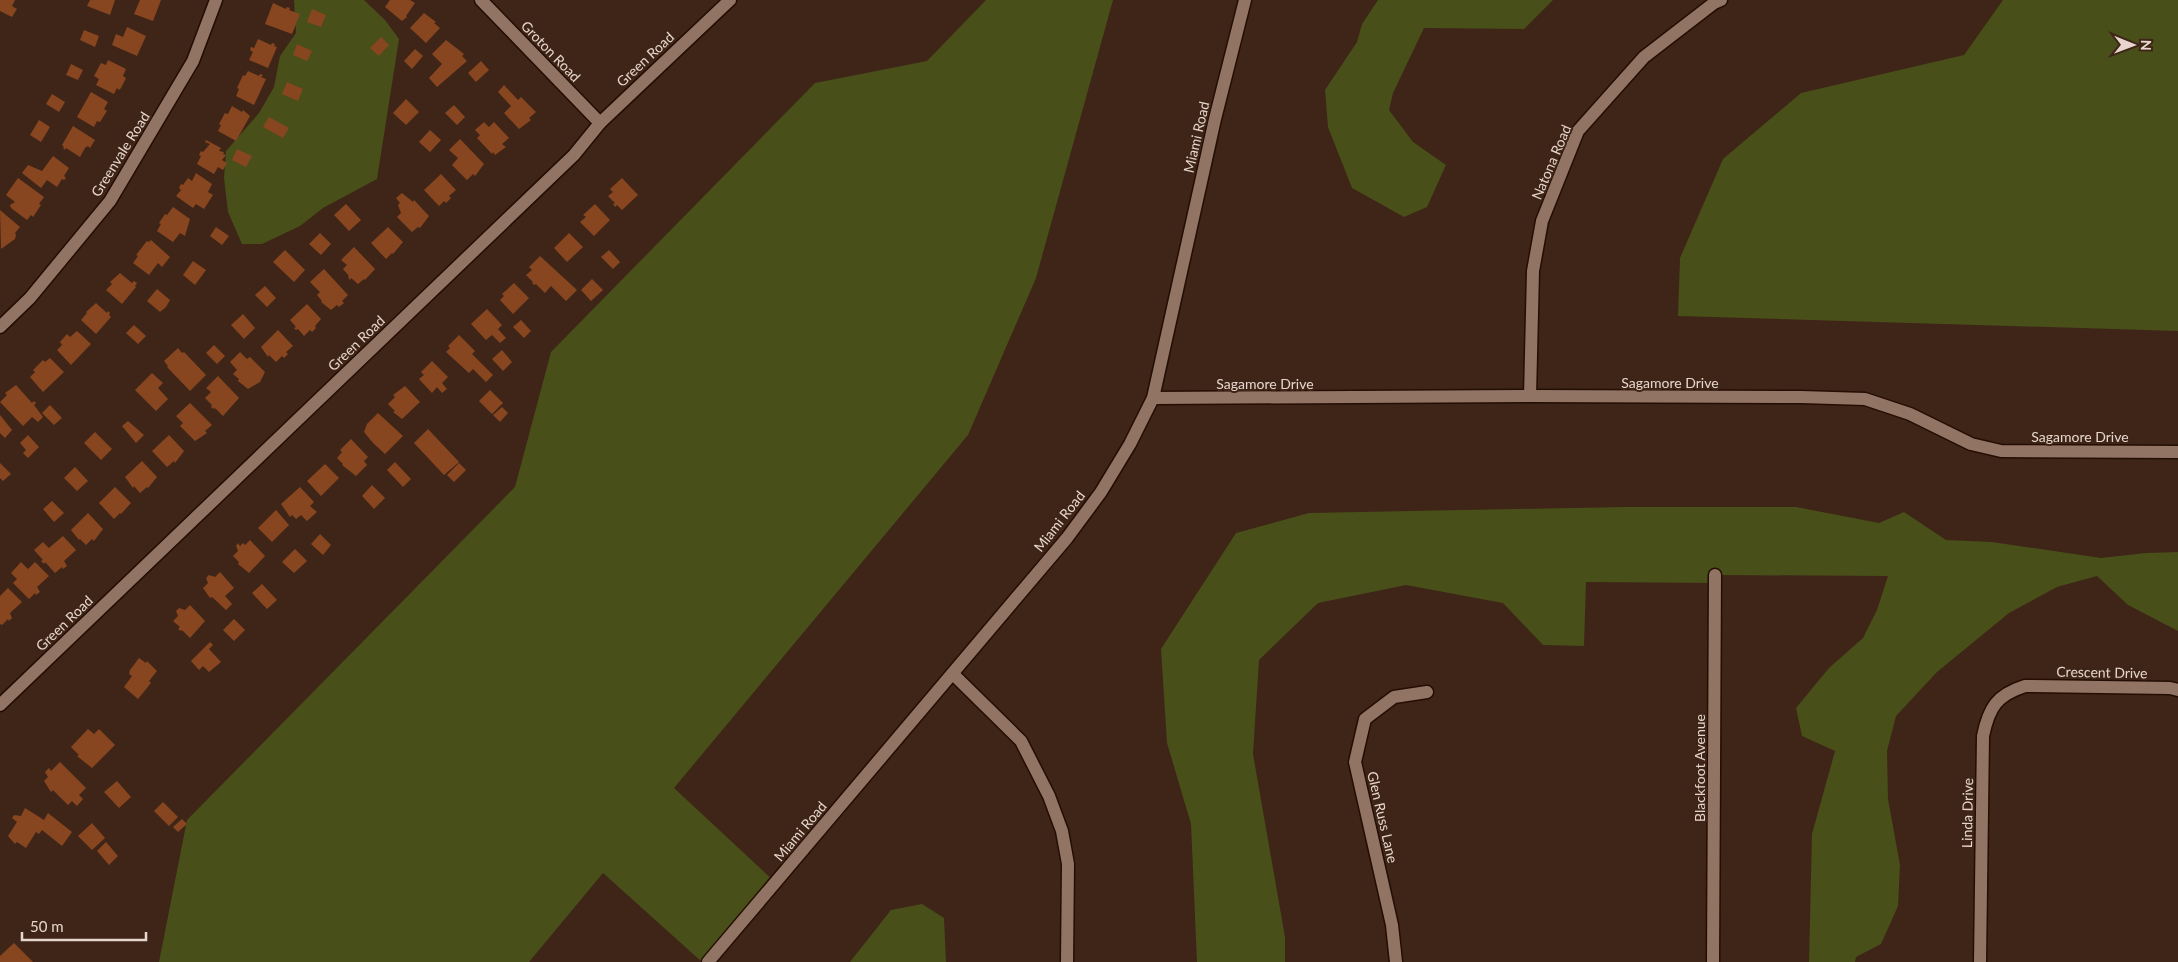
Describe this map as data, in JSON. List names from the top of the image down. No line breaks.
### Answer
{"streets":{"street":["Groton Road","Green Road","Miami Road","Greenvale Road","Natona Road","Sagamore Drive","Crescent Drive","Blackfoot Avenue","Linda Drive","Glen Russ Lane"]},"crossings":[["Groton Road","Green Road"],["Miami Road","Sagamore Drive"],["Natona Road","Sagamore Drive"],["Crescent Drive","Linda Drive"]],"scale_bar":"50 m","north":"right"}
